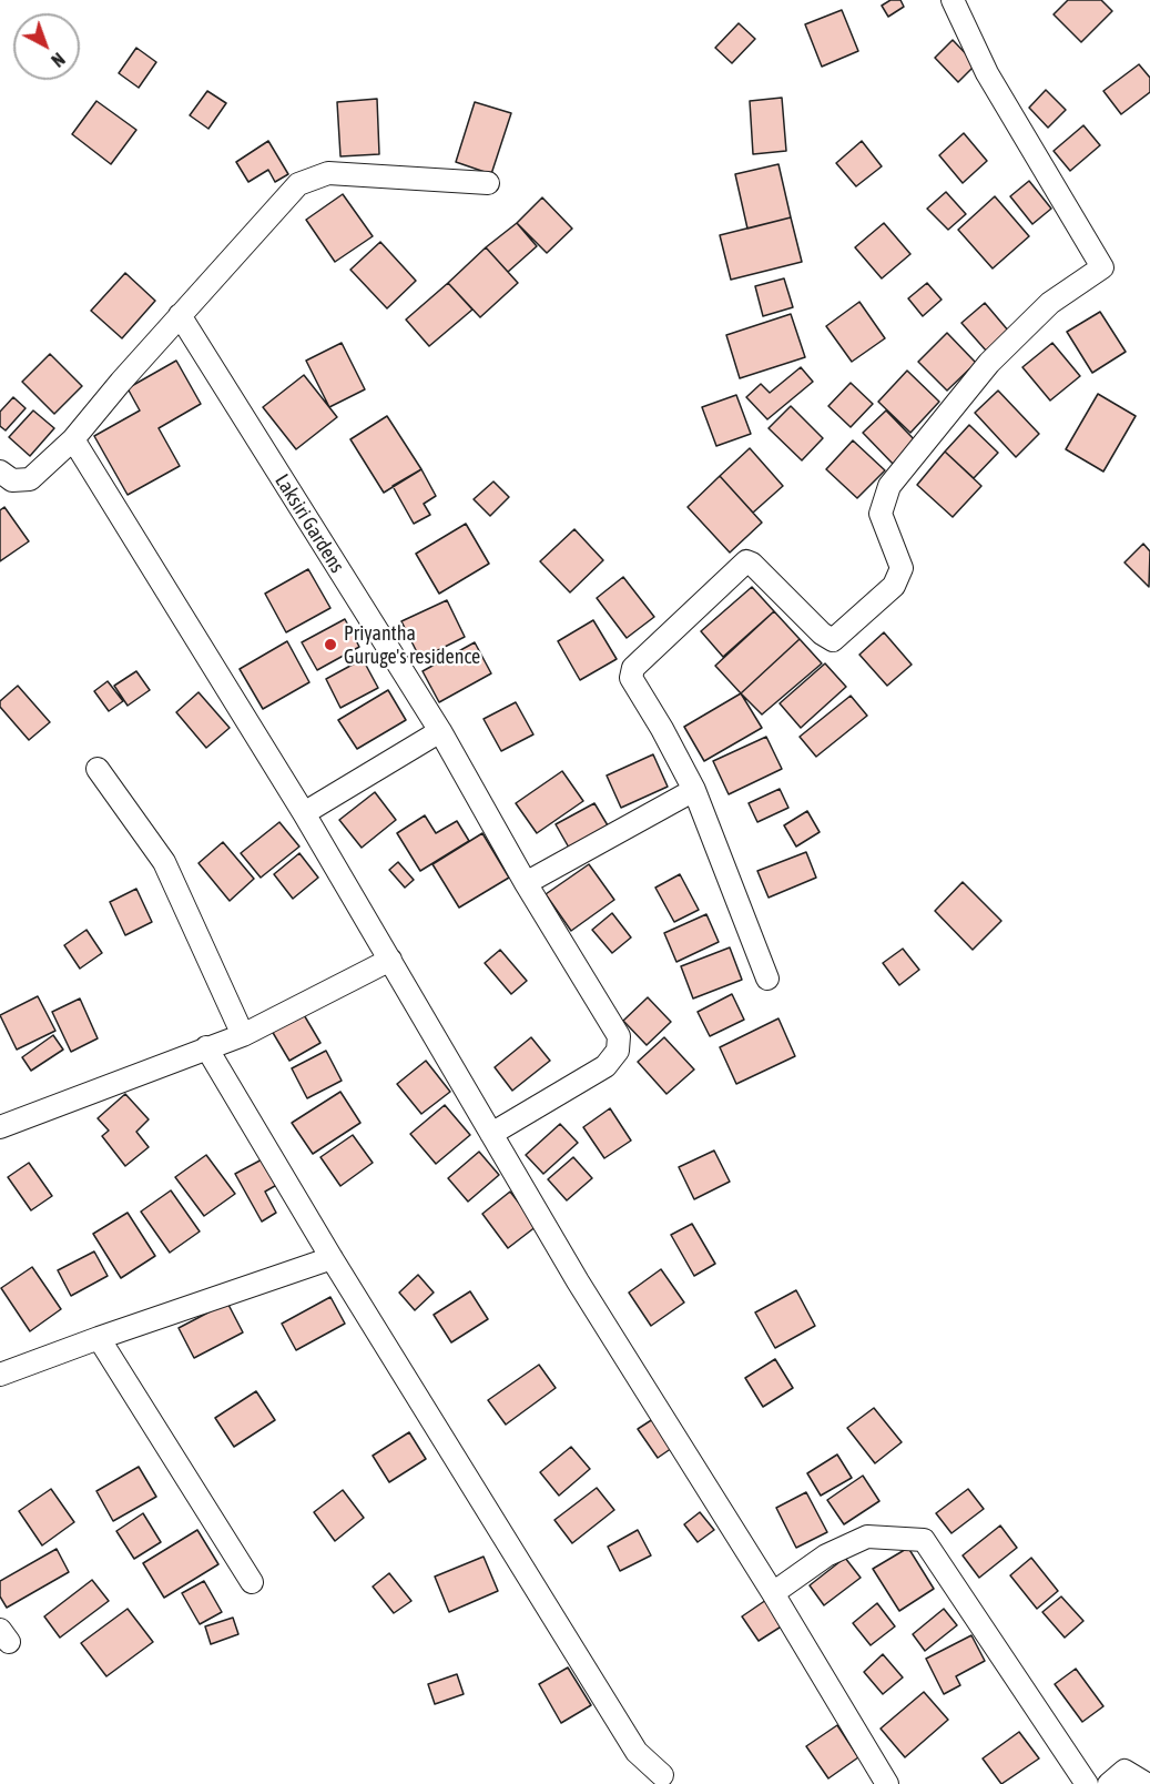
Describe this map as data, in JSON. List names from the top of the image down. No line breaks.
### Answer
{"streets":{"street":["Laksiri Gardens"]},"places":["Priyantha Guruge's residence"],"north":"bottom right"}
